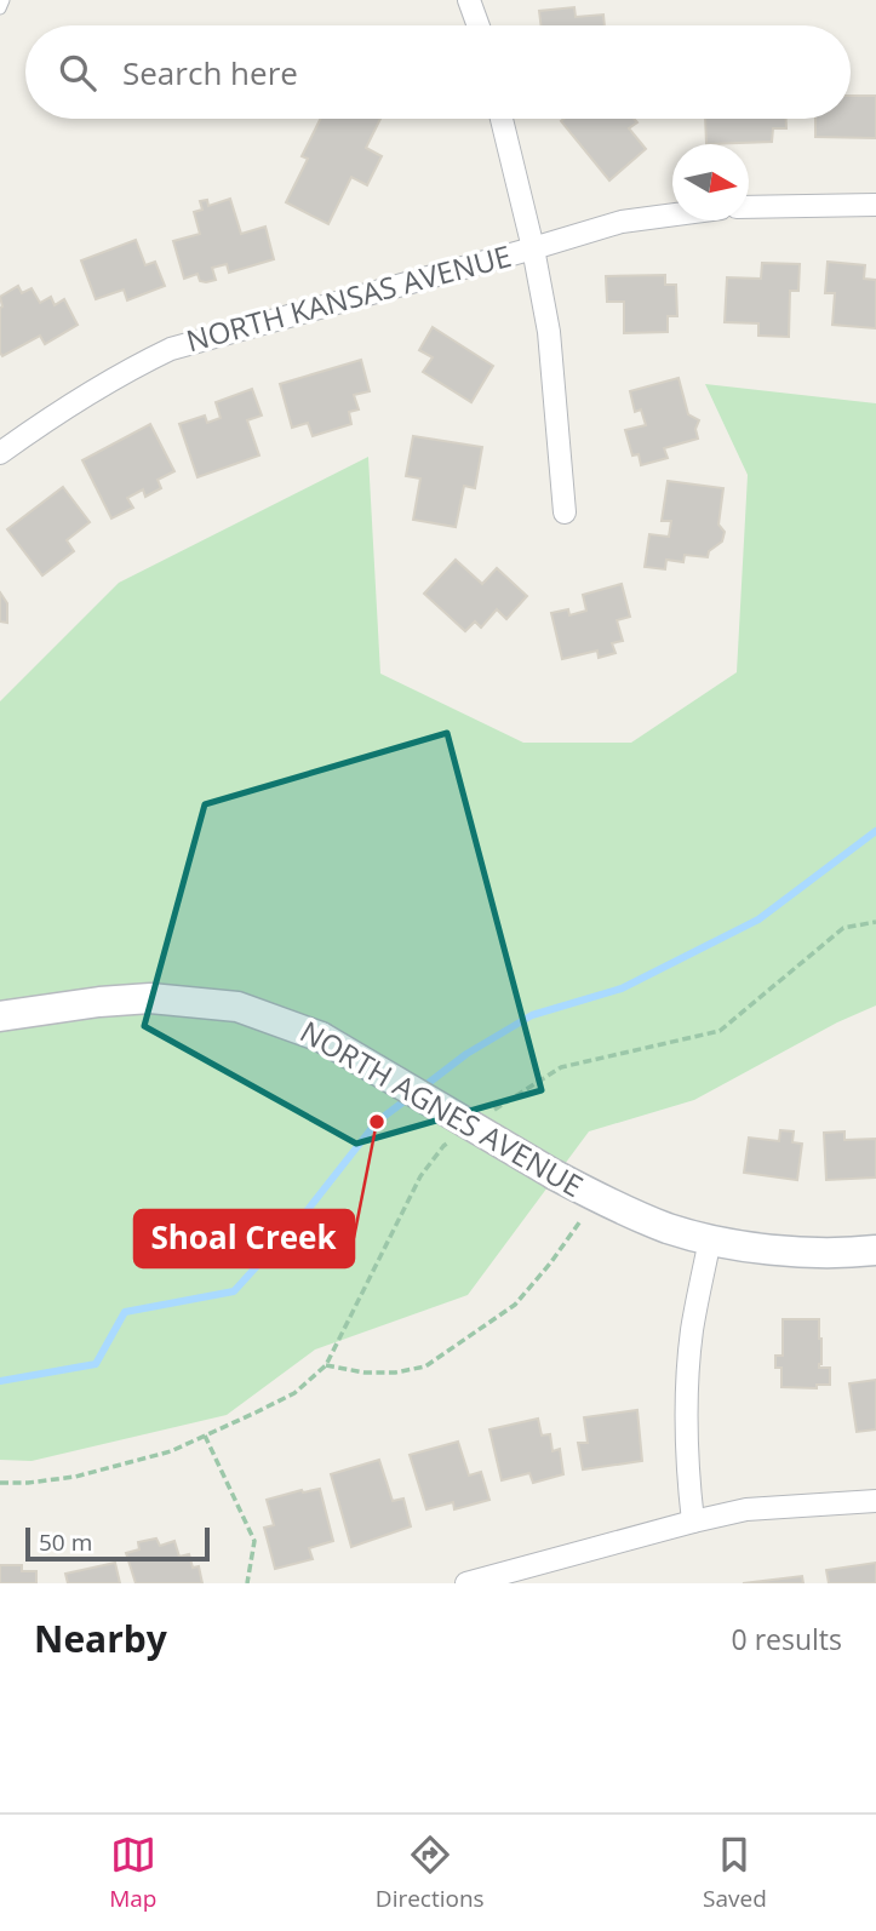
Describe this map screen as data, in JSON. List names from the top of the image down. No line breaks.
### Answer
{"streets":{"street":["NORTH KANSAS AVENUE","NORTH AGNES AVENUE"]},"places":["Shoal Creek"],"scale_bar":"50 m","north":"right","page":{"search":"Search here","scale":"50 m","heading":["Nearby","0 results"],"nav":["Map","Directions","Saved"]}}
